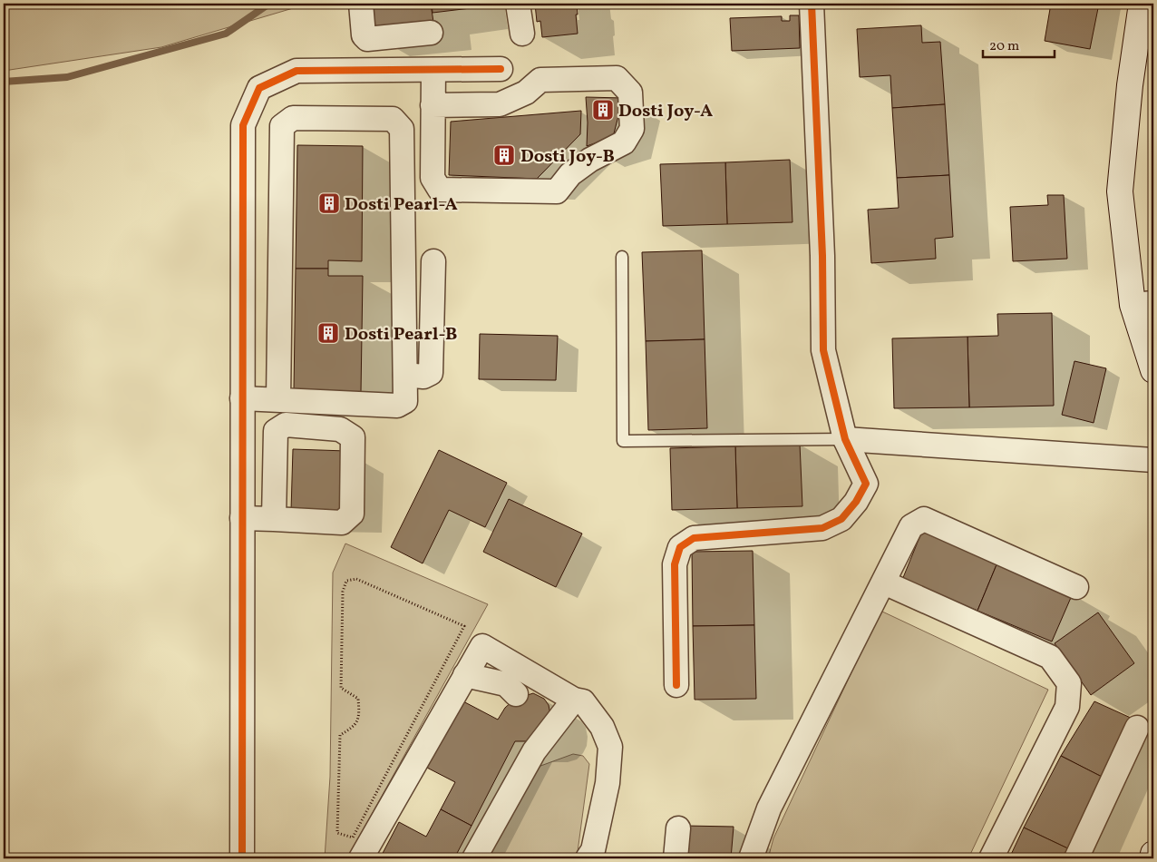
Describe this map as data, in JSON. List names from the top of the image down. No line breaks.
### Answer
{"places":{"building":["Dosti Joy-A","Dosti Joy-B","Dosti Pearl-A","Dosti Pearl-B"]},"scale_bar":"20 m"}
